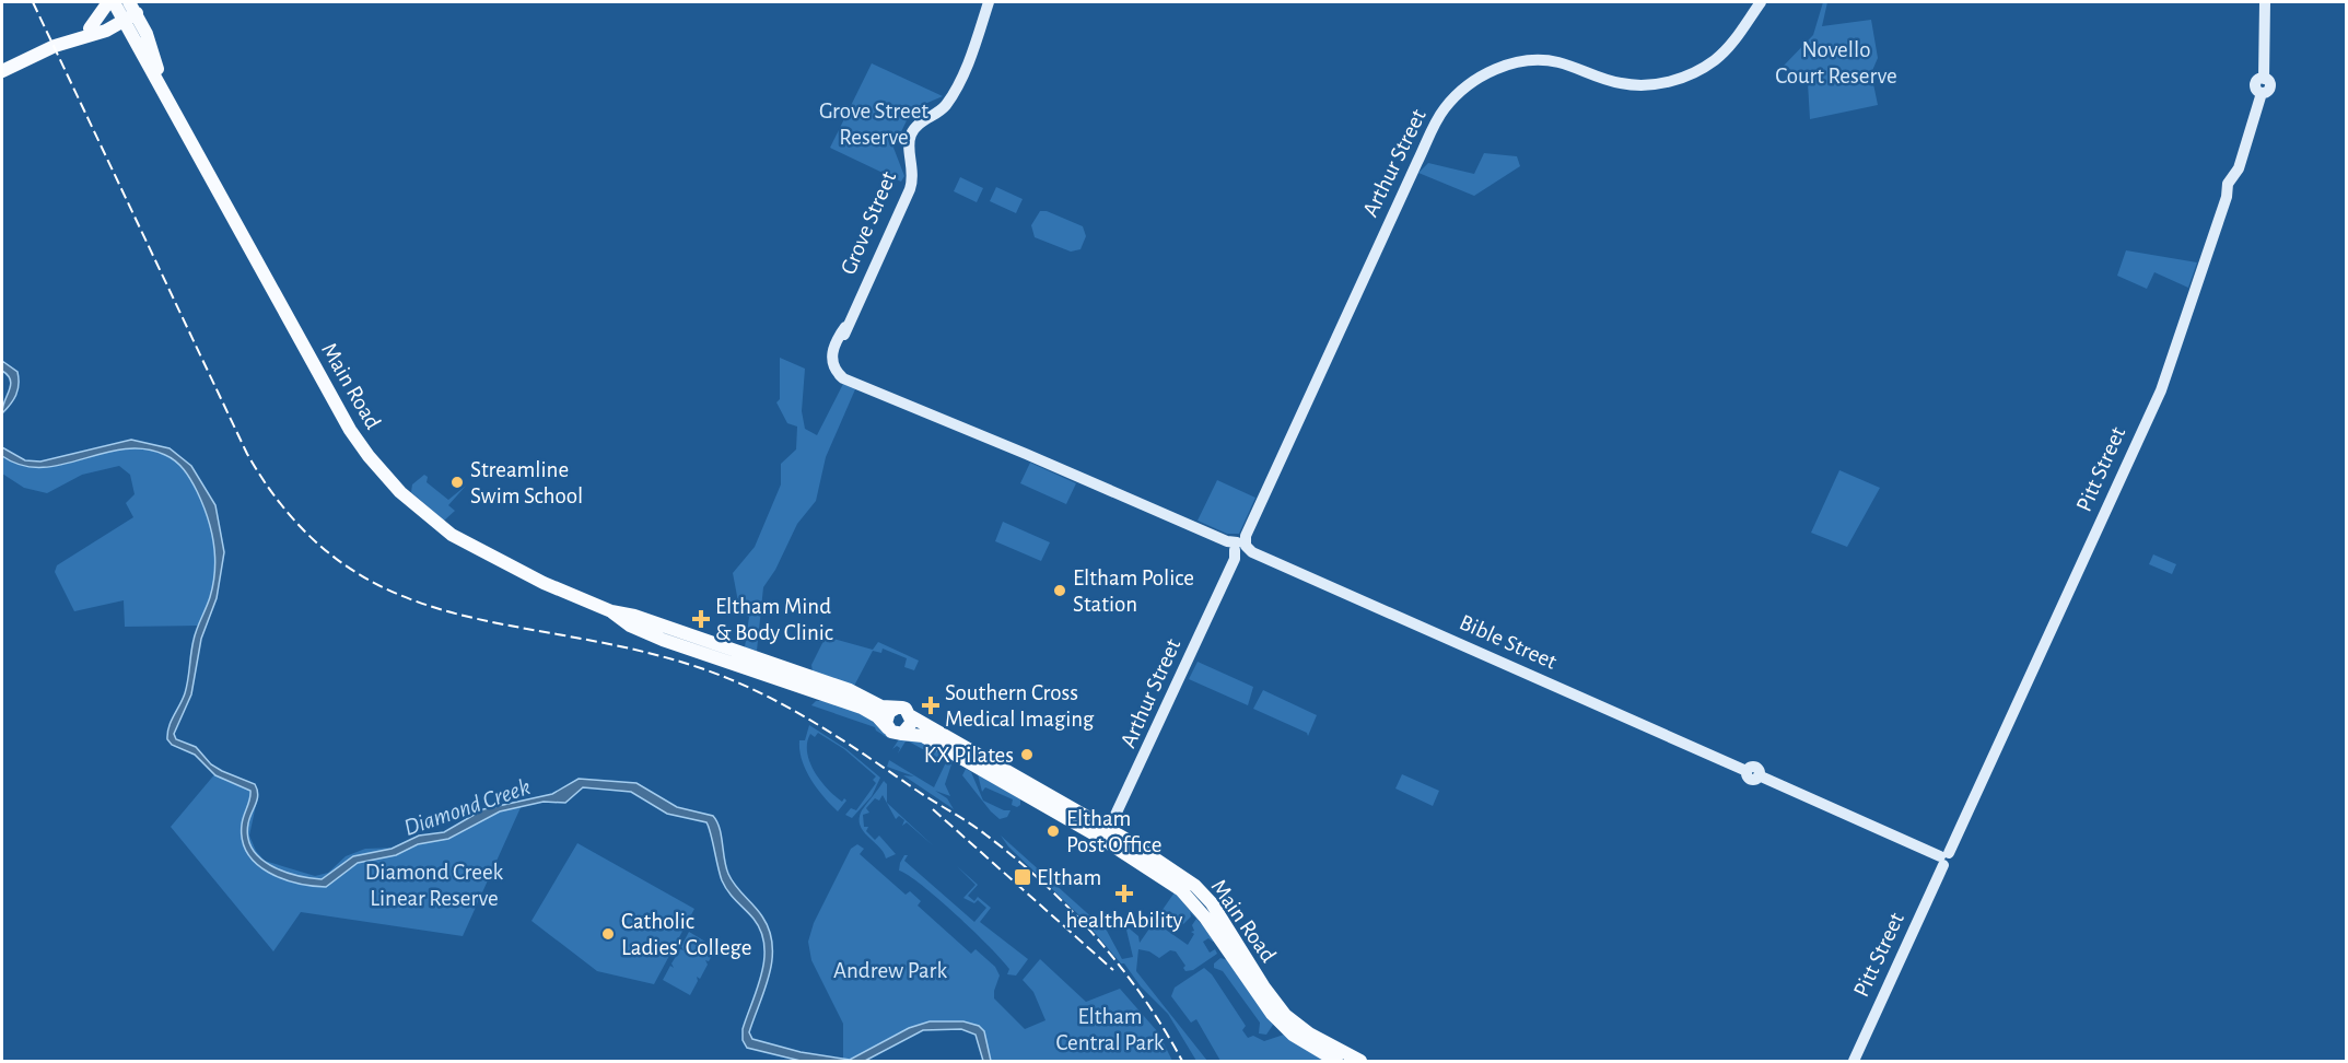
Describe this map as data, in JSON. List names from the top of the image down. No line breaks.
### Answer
{"streets":{"main road":["Main Road"],"street":["Arthur Street","Grove Street","Pitt Street","Bible Street"]},"crossings":[["Arthur Street","Main Road"],["Arthur Street","Bible Street"],["Grove Street","Bible Street"],["Pitt Street","Bible Street"]],"water":["Diamond Creek"],"parks":["Novello Court Reserve","Grove Street Reserve","Diamond Creek Linear Reserve","Andrew Park","Eltham Central Park"],"places":{"other":["Streamline Swim School","Eltham Police Station","KX Pilates","Eltham Post Office","Catholic Ladies' College"],"health":["Eltham Mind & Body Clinic","Southern Cross Medical Imaging","healthAbility"],"transit":["Eltham"]}}
